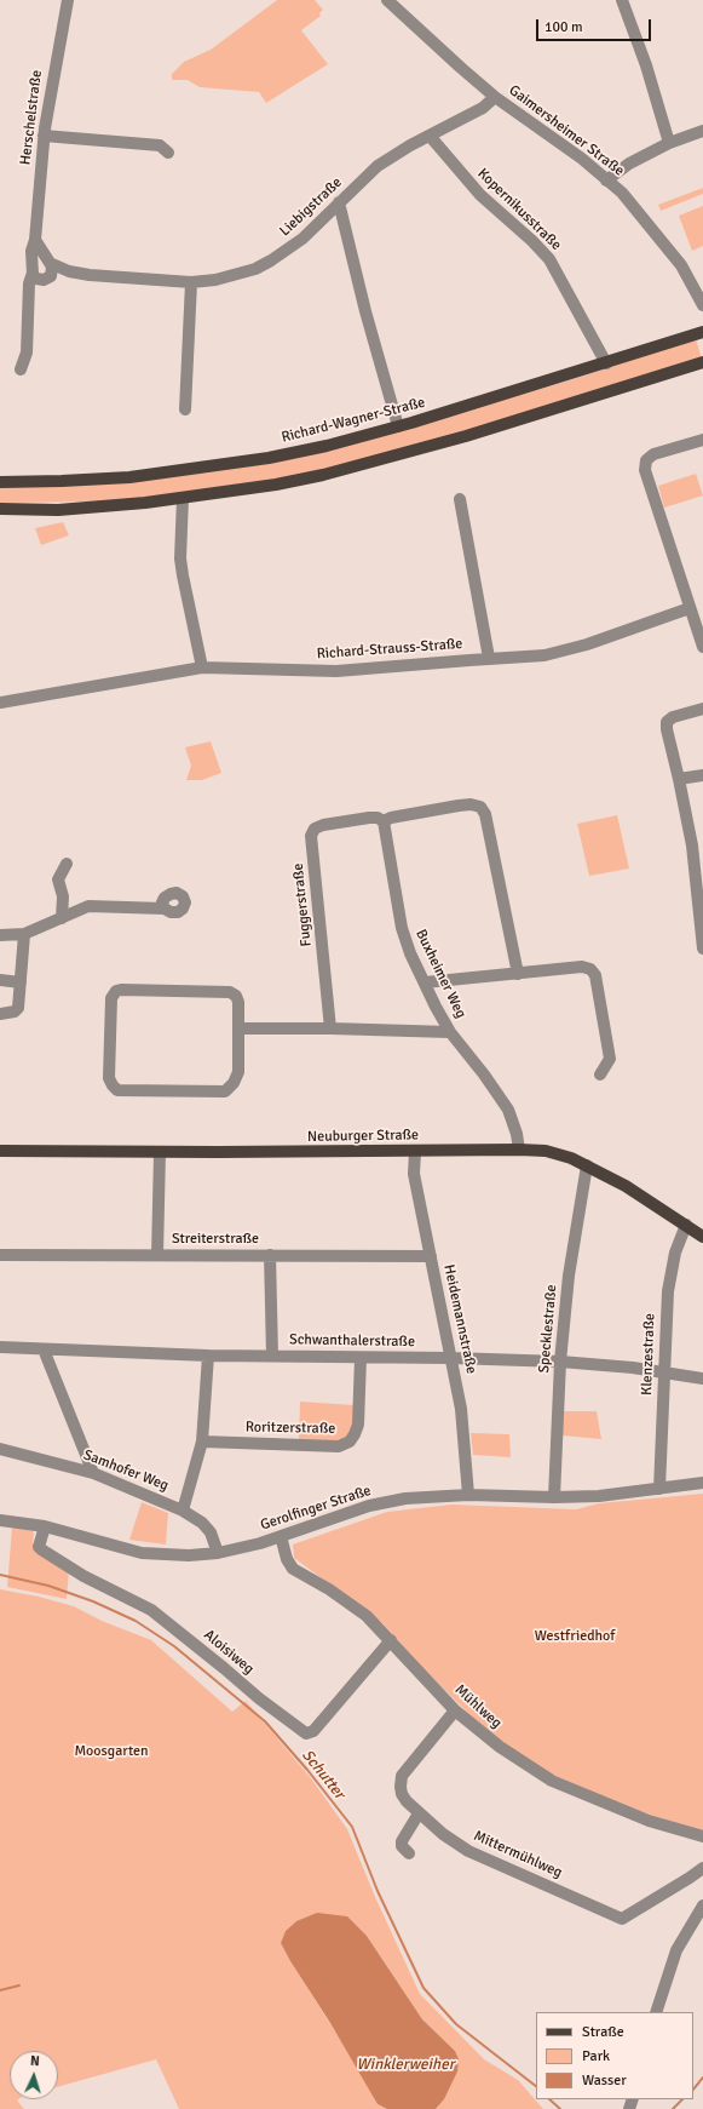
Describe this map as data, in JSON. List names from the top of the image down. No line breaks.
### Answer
{"streets":{"main road":["Richard-Wagner-Straße","Neuburger Straße"],"street":["Herschelstraße","Gaimersheimer Straße","Liebigstraße","Kopernikusstraße","Richard-Strauss-Straße","Fuggerstraße","Buxheimer Weg","Streiterstraße","Heidemannstraße","Specklestraße","Schwanthalerstraße","Klenzestraße","Roritzerstraße","Samhofer Weg","Gerolfinger Straße","Aloisiweg","Mühlweg","Mittermühlweg"]},"crossings":[["Herschelstraße","Liebigstraße"],["Gaimersheimer Straße","Liebigstraße"],["Liebigstraße","Kopernikusstraße"],["Kopernikusstraße","Richard-Wagner-Straße"],["Fuggerstraße","Buxheimer Weg"],["Buxheimer Weg","Neuburger Straße"],["Neuburger Straße","Heidemannstraße"],["Neuburger Straße","Specklestraße"],["Neuburger Straße","Klenzestraße"],["Streiterstraße","Heidemannstraße"],["Heidemannstraße","Schwanthalerstraße"],["Heidemannstraße","Gerolfinger Straße"],["Specklestraße","Schwanthalerstraße"],["Specklestraße","Gerolfinger Straße"],["Schwanthalerstraße","Klenzestraße"],["Schwanthalerstraße","Roritzerstraße"],["Klenzestraße","Gerolfinger Straße"],["Samhofer Weg","Gerolfinger Straße"],["Gerolfinger Straße","Aloisiweg"],["Gerolfinger Straße","Mühlweg"],["Aloisiweg","Mühlweg"],["Mühlweg","Mittermühlweg"]],"water":["Schutter","Winklerweiher"],"parks":["Westfriedhof","Moosgarten"],"legend":["Straße","Park","Wasser"],"scale_bar":"100 m","north":"top"}
